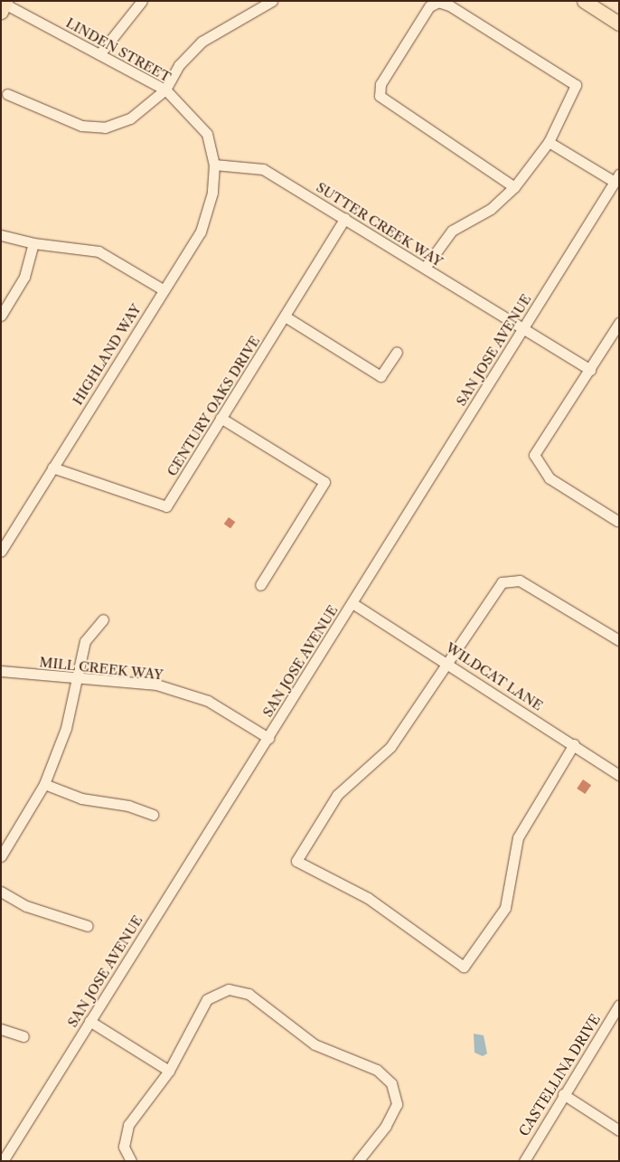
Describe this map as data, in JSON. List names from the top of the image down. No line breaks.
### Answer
{"streets":{"street":["LINDEN STREET","SUTTER CREEK WAY","SAN JOSE AVENUE","HIGHLAND WAY","CENTURY OAKS DRIVE","MILL CREEK WAY","WILDCAT LANE","CASTELLINA DRIVE"]},"crossings":[["LINDEN STREET","SUTTER CREEK WAY"],["LINDEN STREET","HIGHLAND WAY"],["SUTTER CREEK WAY","SAN JOSE AVENUE"],["SUTTER CREEK WAY","HIGHLAND WAY"],["SUTTER CREEK WAY","CENTURY OAKS DRIVE"],["SAN JOSE AVENUE","MILL CREEK WAY"],["SAN JOSE AVENUE","WILDCAT LANE"],["HIGHLAND WAY","CENTURY OAKS DRIVE"]]}
